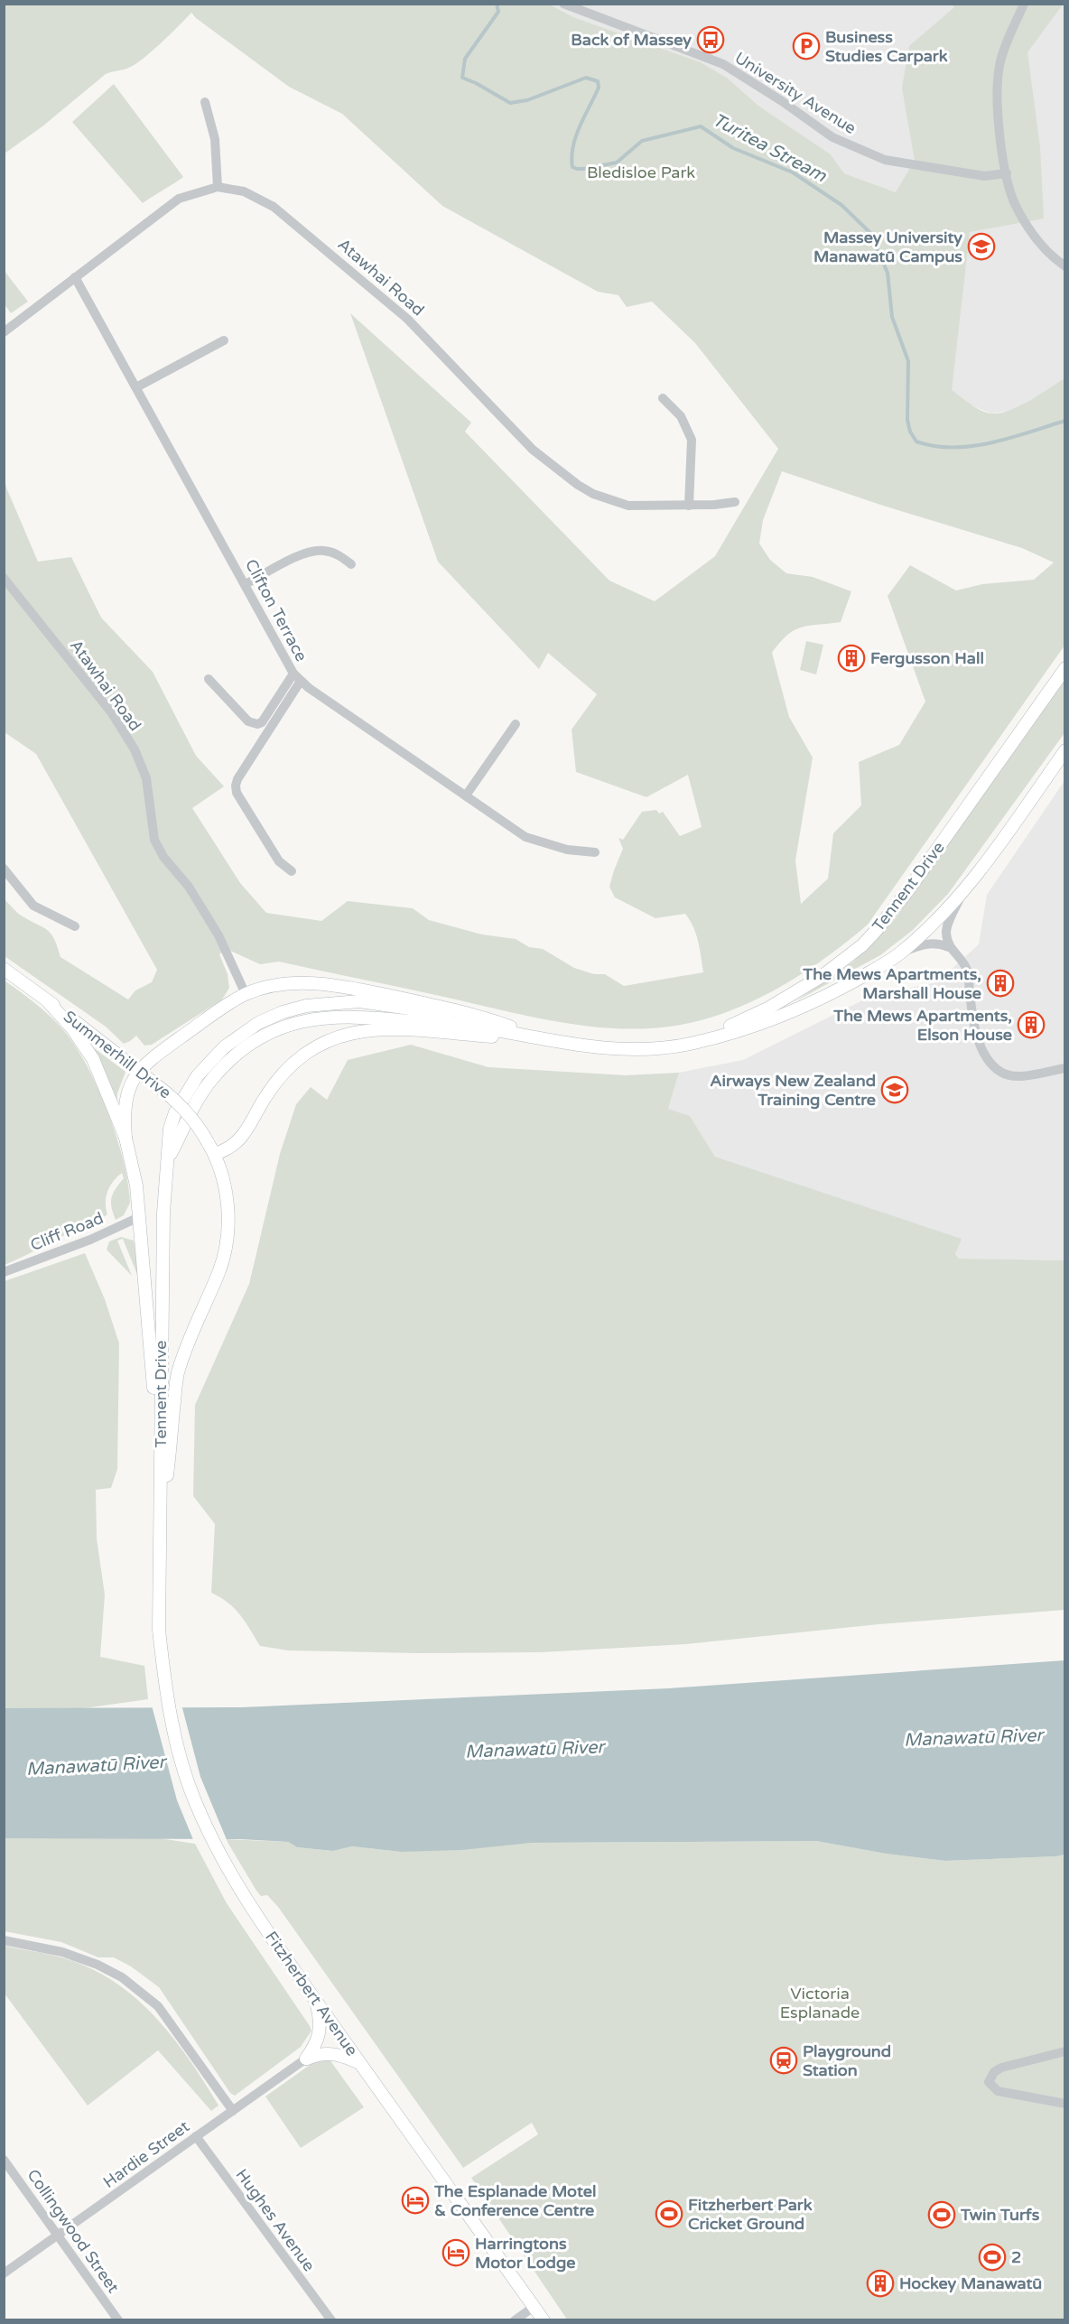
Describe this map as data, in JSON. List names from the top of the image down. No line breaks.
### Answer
{"streets":{"main road":["Tennent Drive","Summerhill Drive","Fitzherbert Avenue"],"street":["University Avenue","Atawhai Road","Clifton Terrace","Cliff Road","Hardie Street","Hughes Avenue","Collingwood Street"]},"crossings":[["Atawhai Road","Clifton Terrace"],["Tennent Drive","Summerhill Drive"],["Tennent Drive","Fitzherbert Avenue"],["Hardie Street","Hughes Avenue"],["Hardie Street","Collingwood Street"]],"water":["Turitea Stream","Manawatū River"],"parks":["Bledisloe Park","Victoria Esplanade"],"places":{"bus stop":["Back of Massey"],"parking":["Business Studies Carpark"],"school or university":["Massey University Manawatū Campus","Airways New Zealand Training Centre"],"building":["Fergusson Hall","The Mews Apartments, Marshall House","The Mews Apartments, Elson House","Hockey Manawatū"],"station":["Playground Station"],"hotel":["The Esplanade Motel & Conference Centre","Harringtons Motor Lodge"],"sports":["Fitzherbert Park Cricket Ground","Twin Turfs","2"]}}
